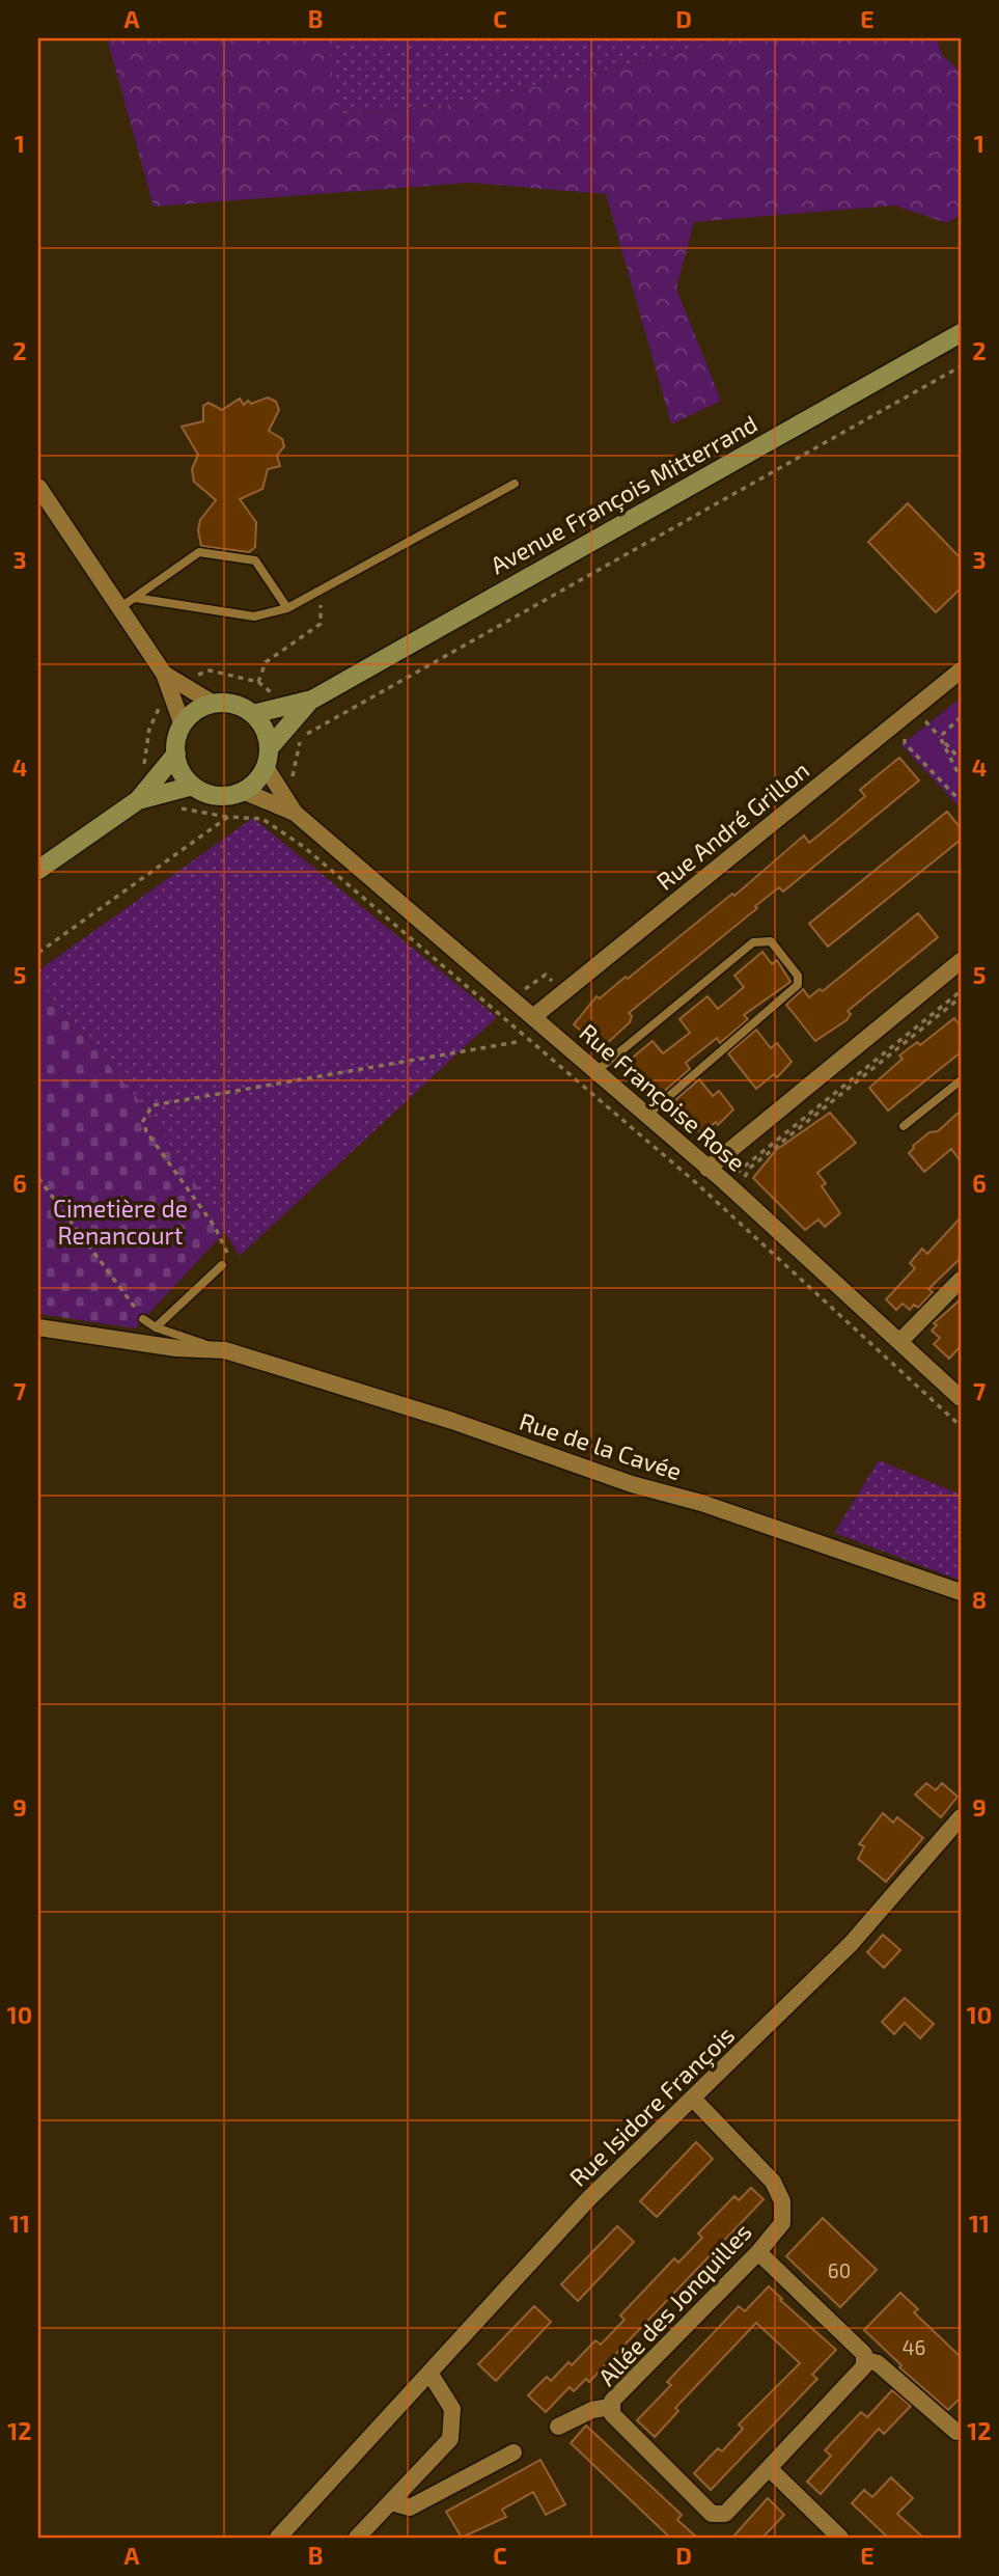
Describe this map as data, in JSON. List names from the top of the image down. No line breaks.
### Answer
{"streets":{"main road":["Avenue François Mitterrand"],"street":["Rue André Grillon","Rue Françoise Rose","Rue de la Cavée","Rue Isidore François","Allée des Jonquilles"]},"crossings":[["Rue André Grillon","Rue Françoise Rose"],["Rue Isidore François","Allée des Jonquilles"]],"parks":["Cimetière de Renancourt"],"house_numbers":["60","46"],"grid":{"columns":["A","B","C","D","E"],"rows":["1","2","3","4","5","6","7","8","9","10","11","12"]}}
